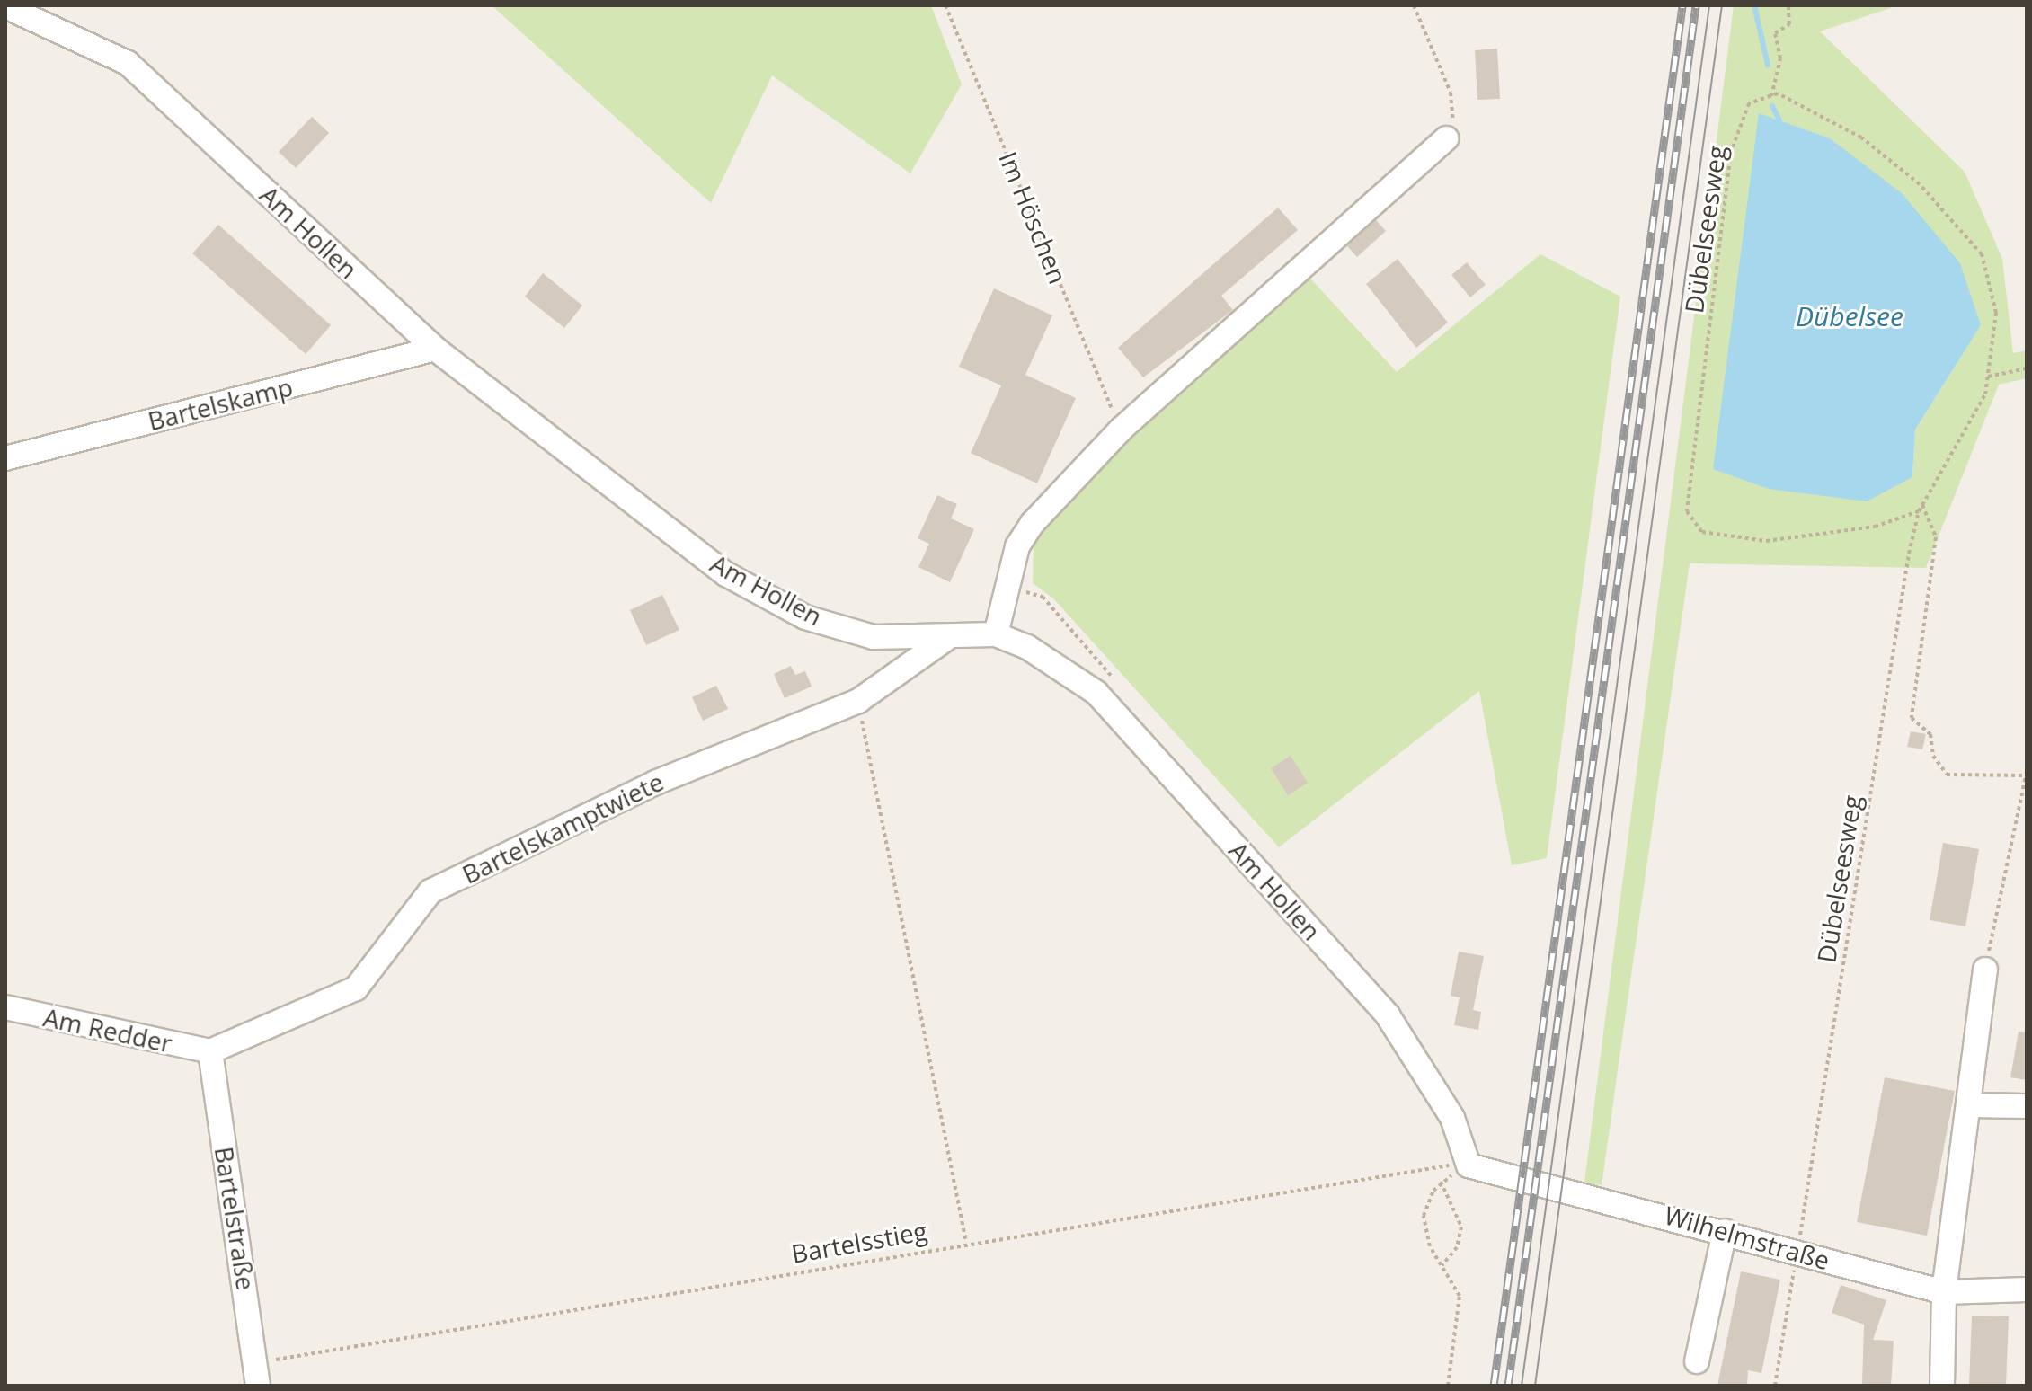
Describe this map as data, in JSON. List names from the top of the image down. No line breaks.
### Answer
{"streets":{"street":["Am Hollen","Bartelskamp","Bartelskamptwiete","Am Redder","Bartelstraße","Wilhelmstraße"],"path":["Im Höschen","Dübelseesweg","Bartelsstieg"]},"crossings":[["Dübelseesweg","Wilhelmstraße"],["Am Hollen","Bartelskamp"],["Am Hollen","Bartelskamptwiete"],["Am Hollen","Wilhelmstraße"],["Am Hollen","Bartelsstieg"],["Bartelskamptwiete","Am Redder"],["Bartelskamptwiete","Bartelstraße"],["Am Redder","Bartelstraße"],["Bartelstraße","Bartelsstieg"],["Wilhelmstraße","Bartelsstieg"]],"water":["Dübelsee"]}
